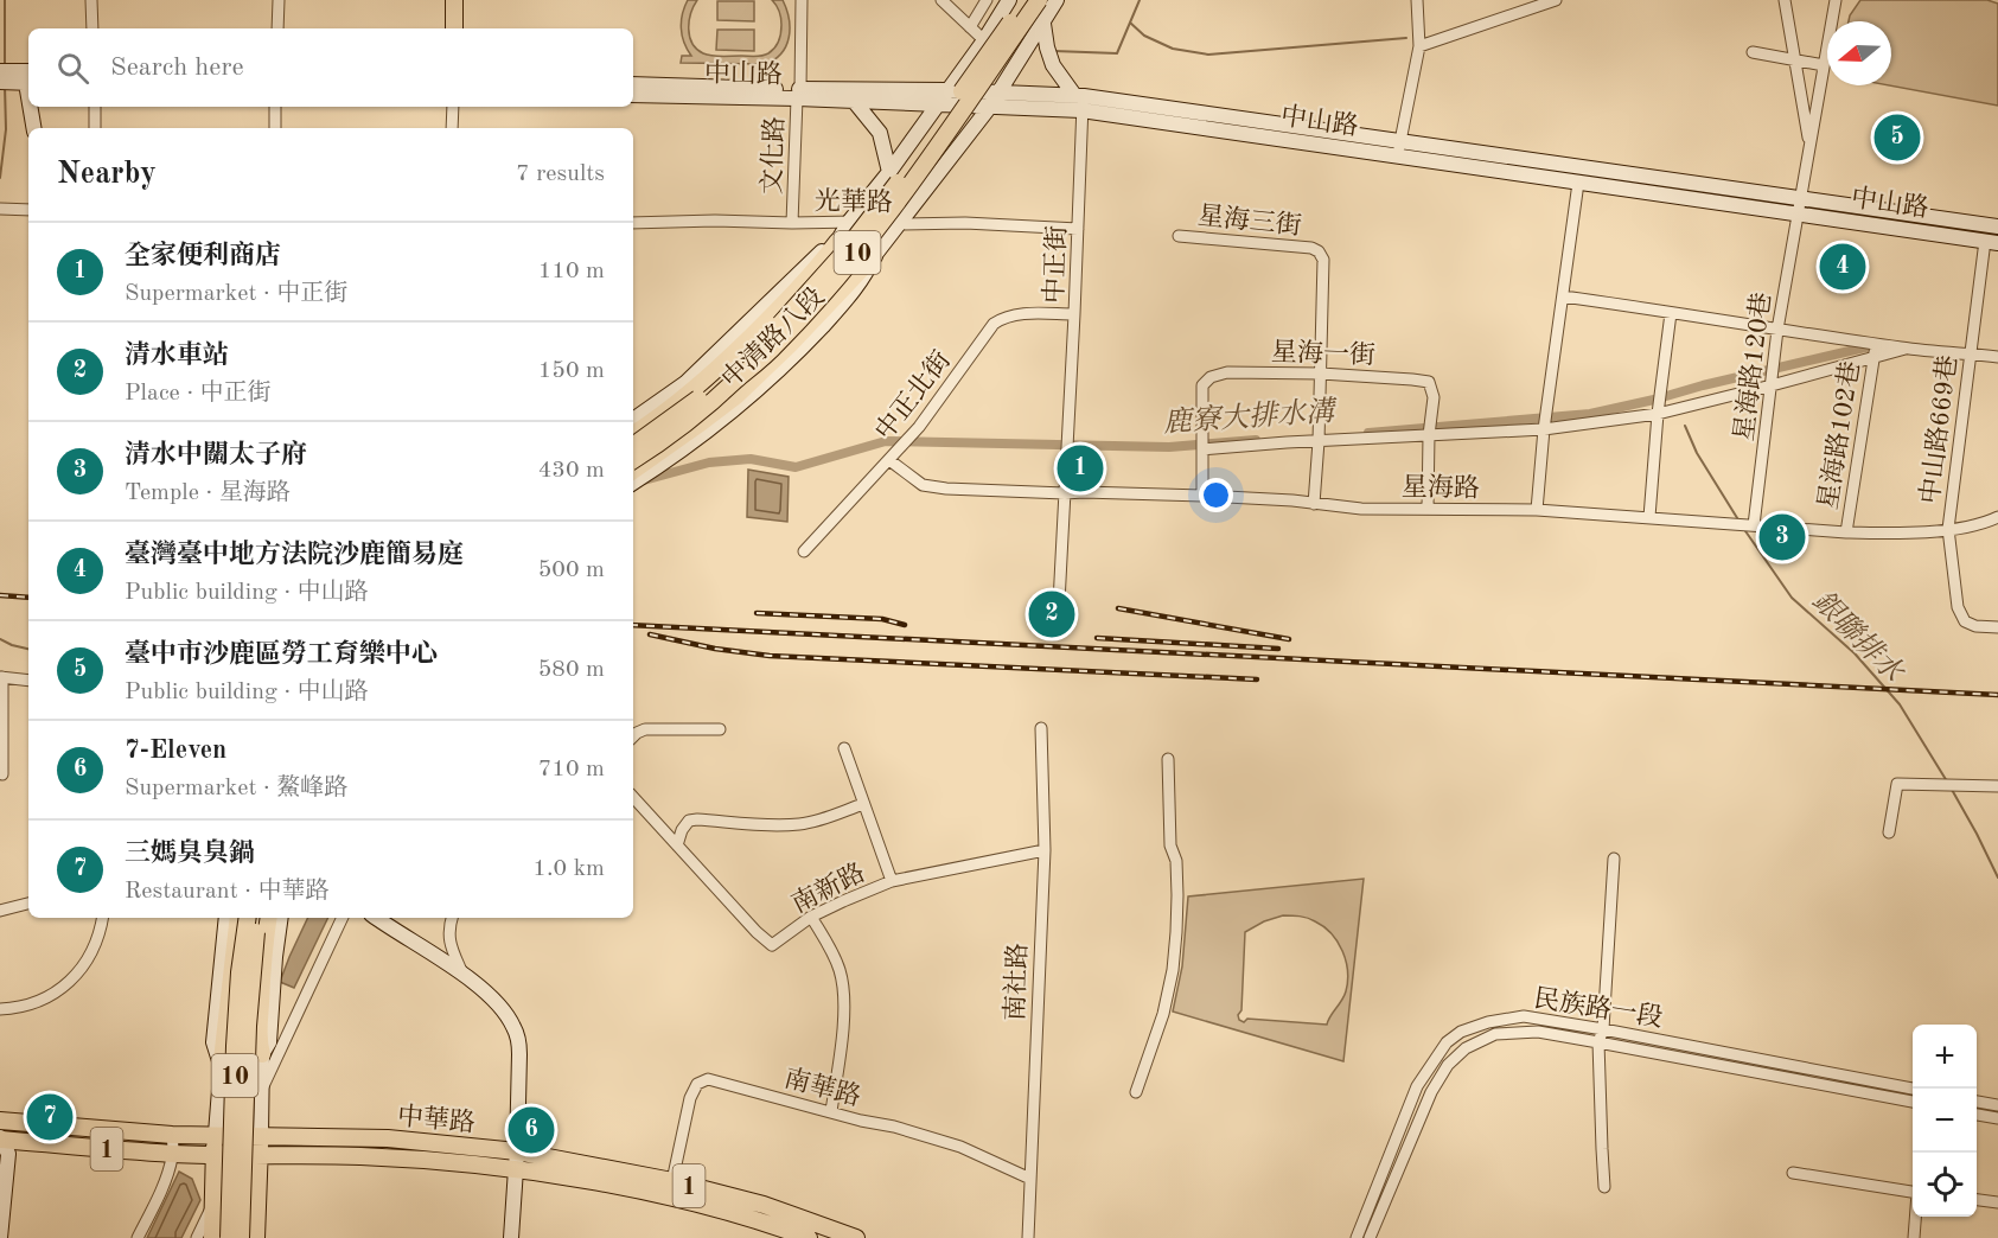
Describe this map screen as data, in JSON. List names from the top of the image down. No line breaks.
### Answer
{"streets":{"main road":["10","中華路","1"],"street":["中山路","文化路","光華路","星海三街","中正街","中清路八段","星海一街","星海路120巷","中正北街","中山路669巷","星海路102巷","星海路","南新路","南社路","民族路一段","南華路"]},"crossings":[["中山路","文化路"],["中山路","中正街"],["中山路","中清路八段"],["中山路","星海路120巷"],["中山路","中山路669巷"],["文化路","光華路"],["光華路","中正街"],["光華路","中清路八段"],["星海三街","星海一街"],["星海三街","星海路"],["中正街","中正北街"],["中正街","星海路"],["星海一街","星海路"],["星海路120巷","星海路"],["中正北街","星海路"],["中山路669巷","星海路"],["星海路102巷","星海路"],["南新路","南社路"],["南社路","南華路"],["南華路","中華路"]],"water":["鹿寮大排水溝","銀聯排水"],"north":"left","page":{"search":"Search here","pins":["5","4","1","3","2","7","6"],"heading":["Nearby","7 results"],"list":[{"mark":"1","name":"全家便利商店","note":"Supermarket · 中正街","value":"110 m"},{"mark":"2","name":"清水車站","note":"Place · 中正街","value":"150 m"},{"mark":"3","name":"清水中關太子府","note":"Temple · 星海路","value":"430 m"},{"mark":"4","name":"臺灣臺中地方法院沙鹿簡易庭","note":"Public building · 中山路","value":"500 m"},{"mark":"5","name":"臺中市沙鹿區勞工育樂中心","note":"Public building · 中山路","value":"580 m"},{"mark":"6","name":"7-Eleven","note":"Supermarket · 鰲峰路","value":"710 m"},{"mark":"7","name":"三媽臭臭鍋","note":"Restaurant · 中華路","value":"1.0 km"}],"map_buttons":["+","−"]}}
